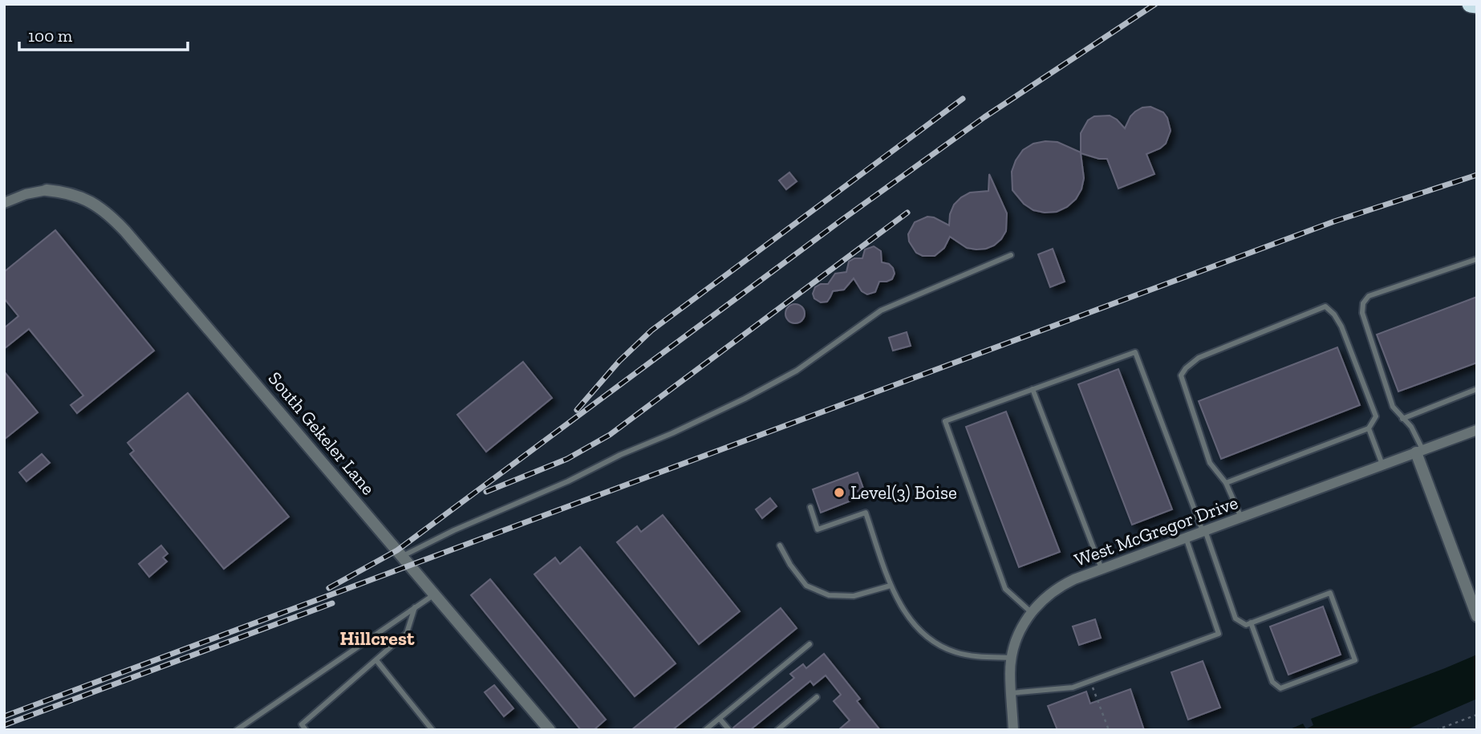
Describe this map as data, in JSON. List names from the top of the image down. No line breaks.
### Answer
{"streets":{"street":["South Gekeler Lane","West McGregor Drive"]},"districts":["Hillcrest"],"places":["Level(3) Boise"],"scale_bar":"100 m"}
